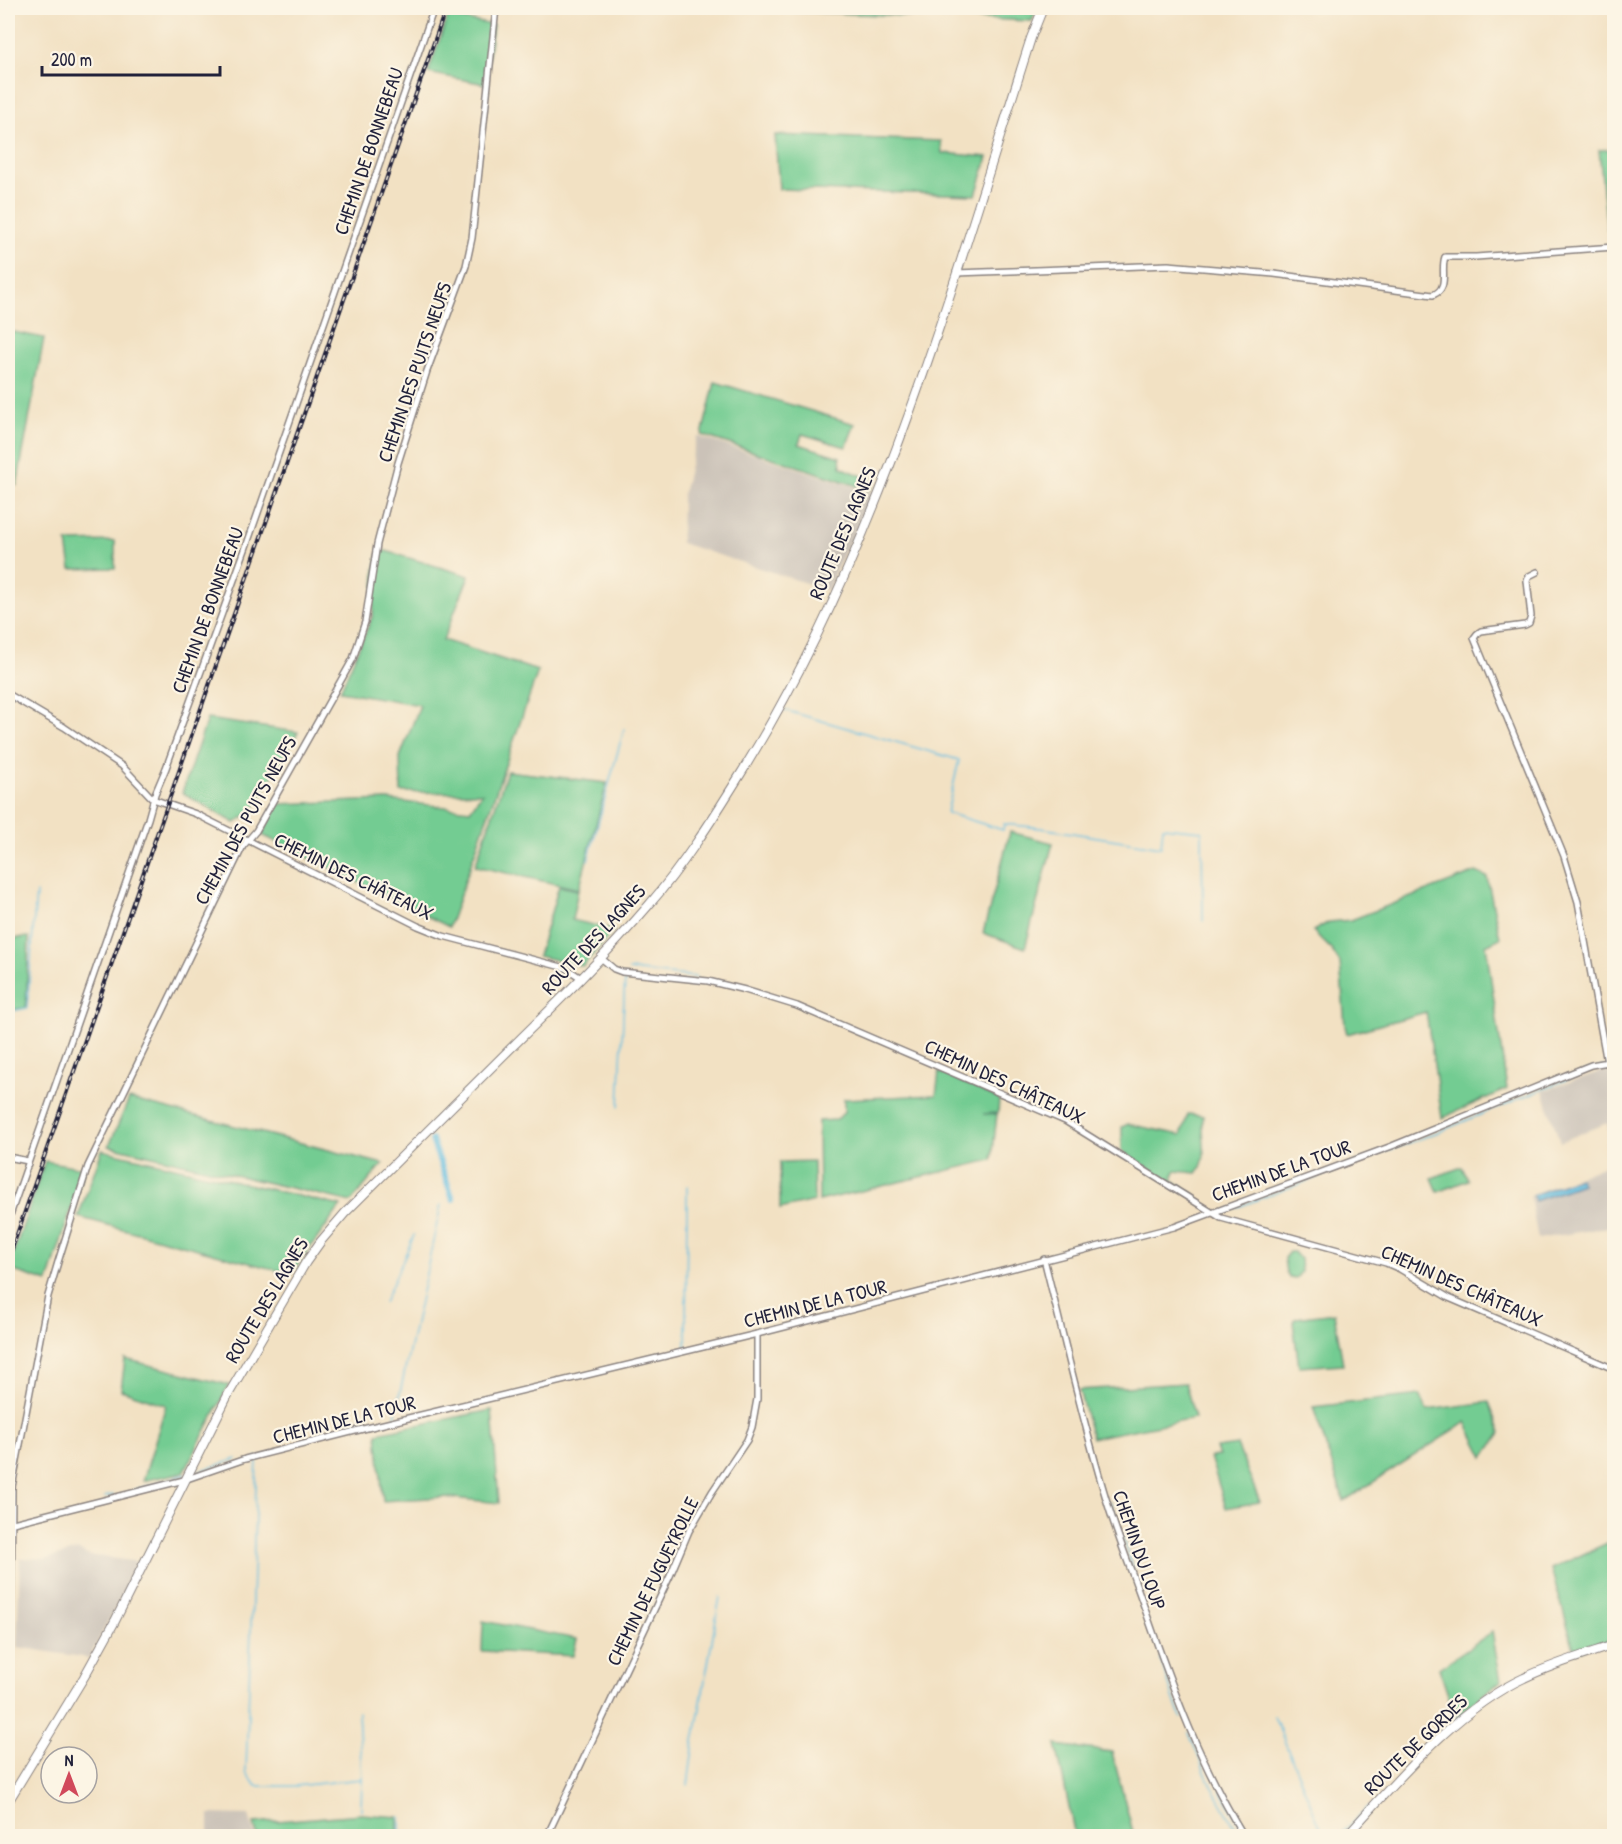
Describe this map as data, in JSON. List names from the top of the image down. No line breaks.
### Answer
{"streets":{"street":["CHEMIN DE BONNEBEAU","CHEMIN DES PUITS NEUFS","ROUTE DES LAGNES","CHEMIN DES CHÂTEAUX","CHEMIN DE LA TOUR","CHEMIN DU LOUP","CHEMIN DE FUGUEYROLLE","ROUTE DE GORDES"]},"crossings":[["CHEMIN DE BONNEBEAU","CHEMIN DES CHÂTEAUX"],["CHEMIN DES PUITS NEUFS","CHEMIN DES CHÂTEAUX"],["CHEMIN DES PUITS NEUFS","CHEMIN DE LA TOUR"],["ROUTE DES LAGNES","CHEMIN DES CHÂTEAUX"],["ROUTE DES LAGNES","CHEMIN DE LA TOUR"],["CHEMIN DES CHÂTEAUX","CHEMIN DE LA TOUR"],["CHEMIN DE LA TOUR","CHEMIN DU LOUP"],["CHEMIN DE LA TOUR","CHEMIN DE FUGUEYROLLE"]],"scale_bar":"200 m","north":"top"}
